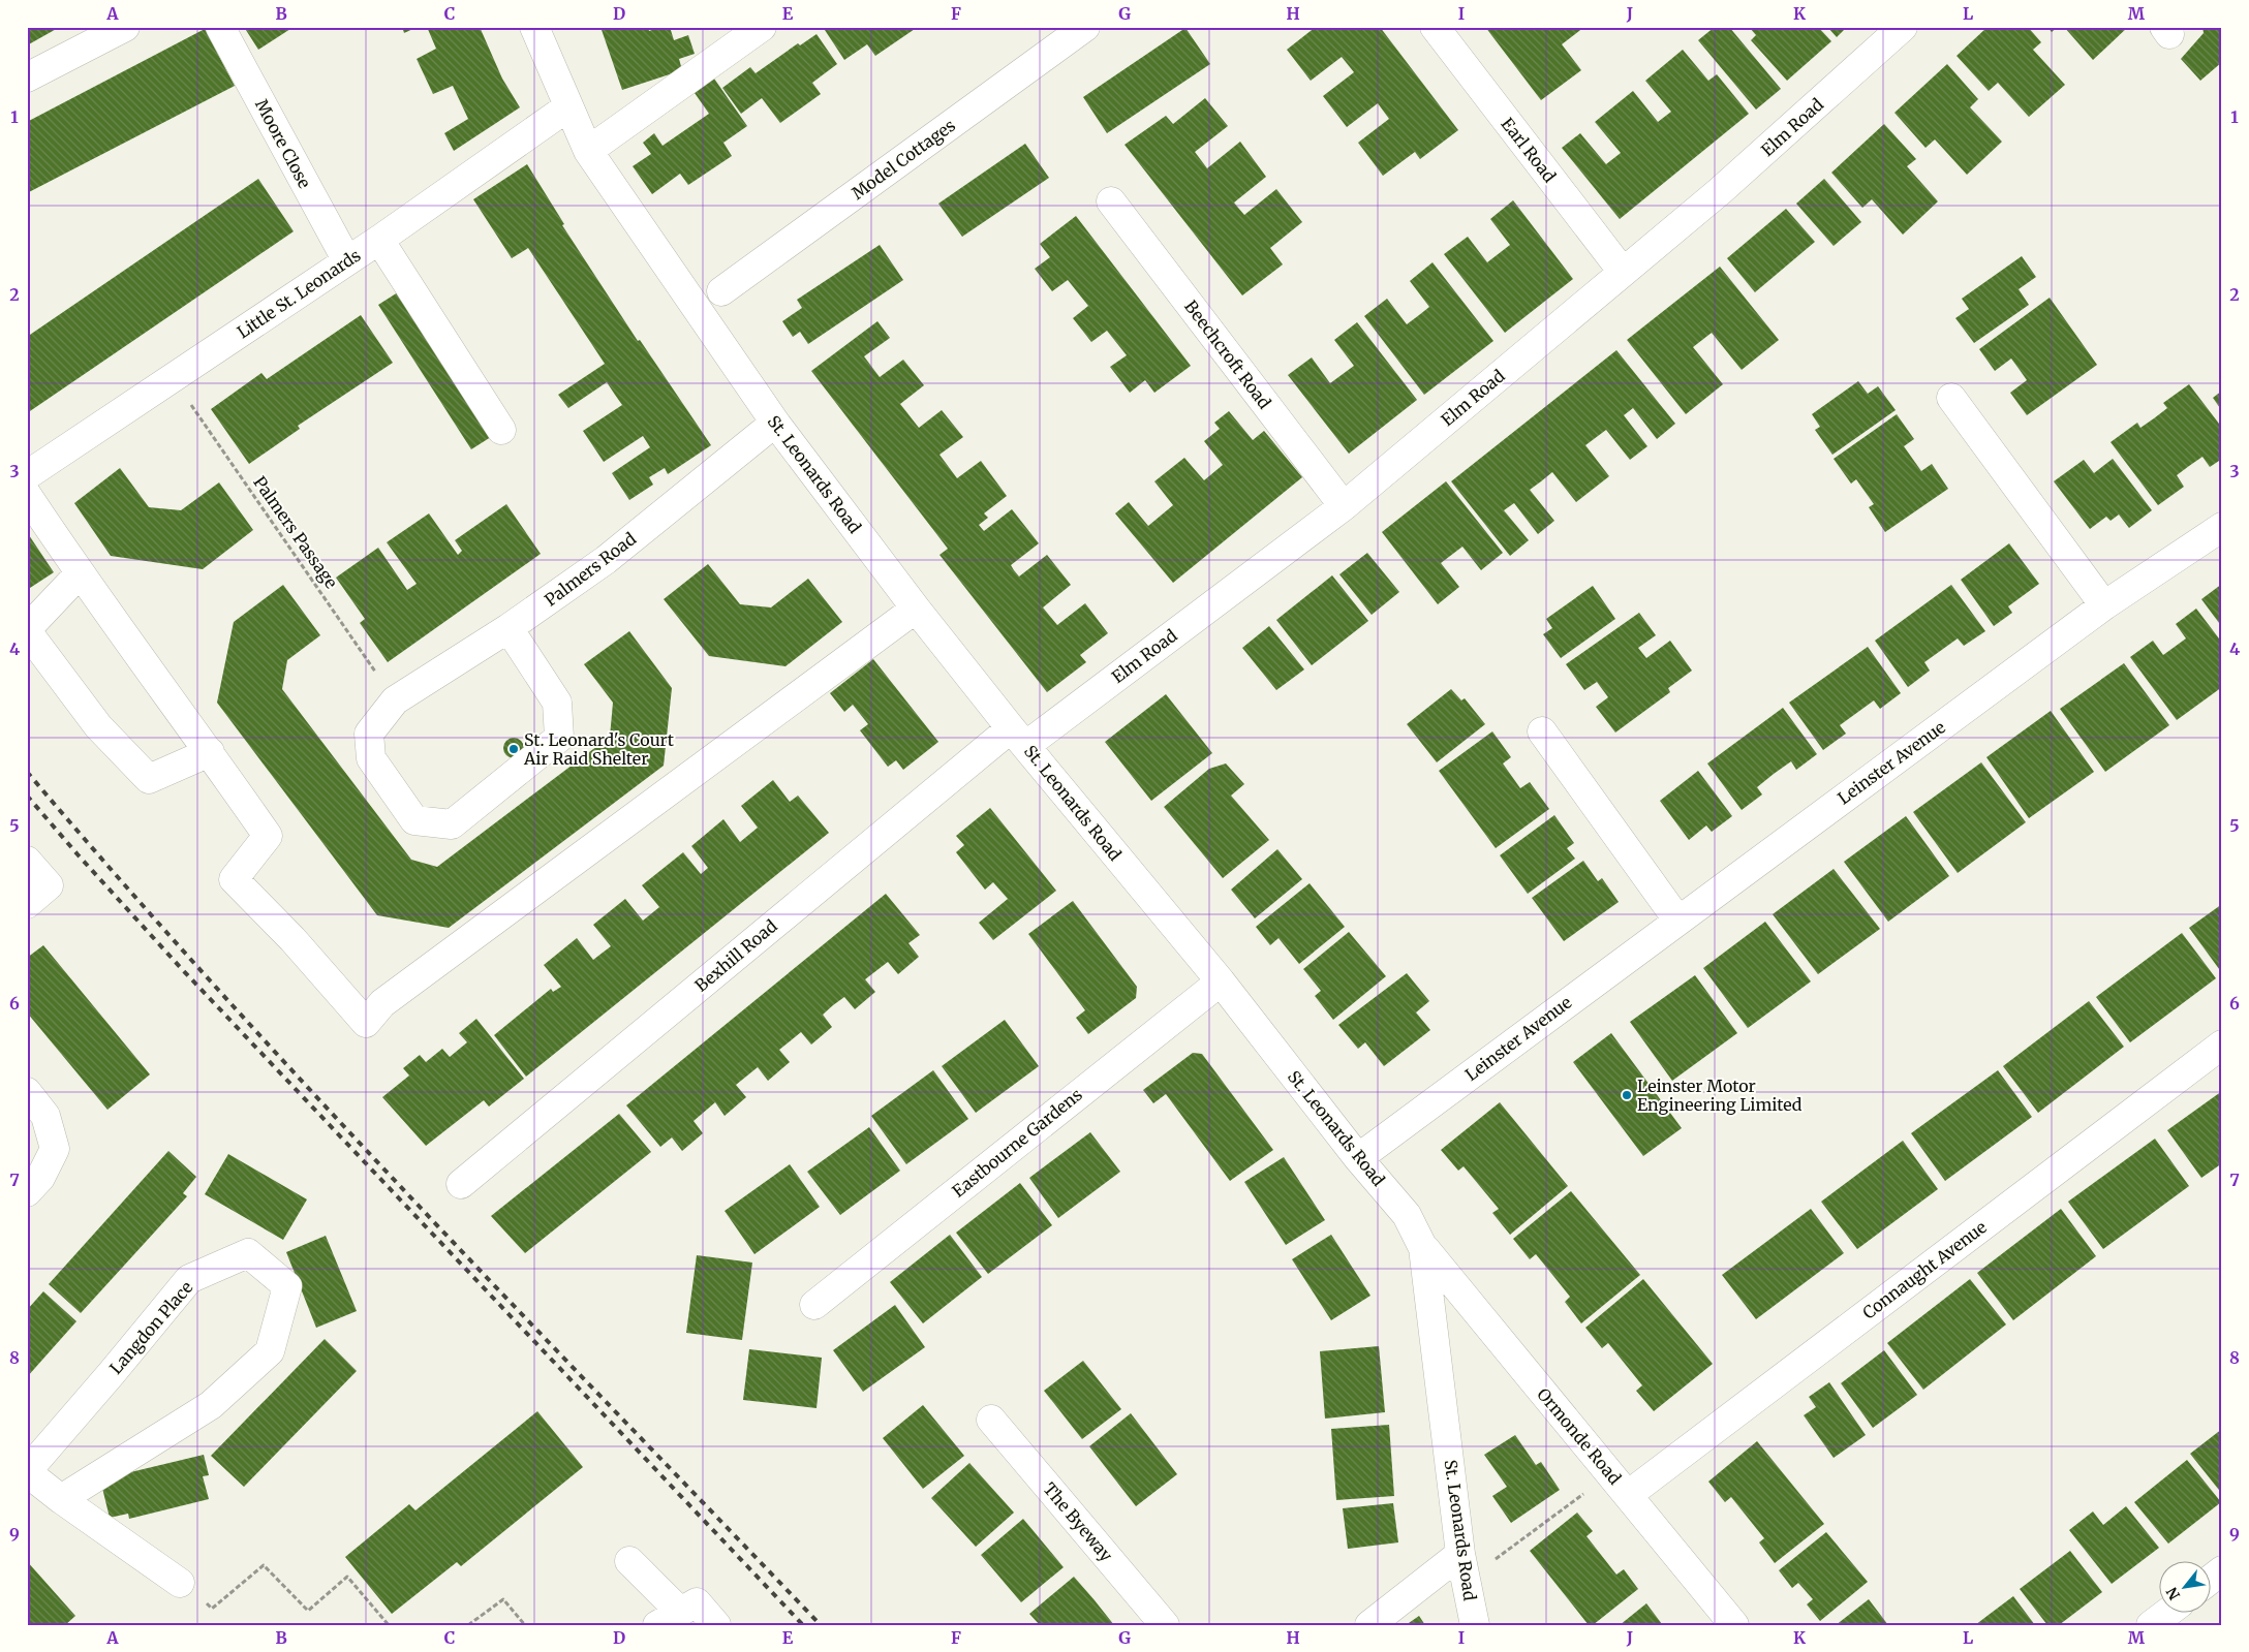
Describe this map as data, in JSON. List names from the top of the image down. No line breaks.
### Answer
{"streets":{"street":["Elm Road","Moore Close","Earl Road","Model Cottages","Little St. Leonards","Beechcroft Road","St. Leonards Road","Palmers Road","Leinster Avenue","Bexhill Road","Eastbourne Gardens","Connaught Avenue","Langdon Place","Ormonde Road","The Byeway"],"path":["Palmers Passage"]},"crossings":[["Elm Road","Earl Road"],["Elm Road","Beechcroft Road"],["Elm Road","St. Leonards Road"],["Elm Road","Bexhill Road"],["Moore Close","Little St. Leonards"],["Little St. Leonards","St. Leonards Road"],["Little St. Leonards","Palmers Passage"],["St. Leonards Road","Palmers Road"],["St. Leonards Road","Leinster Avenue"],["St. Leonards Road","Bexhill Road"],["St. Leonards Road","Eastbourne Gardens"],["St. Leonards Road","Ormonde Road"],["Palmers Passage","Palmers Road"],["Connaught Avenue","Ormonde Road"]],"places":["St. Leonard's Court Air Raid Shelter","Leinster Motor Engineering Limited"],"north":"bottom left","grid":{"columns":["A","B","C","D","E","F","G","H","I","J","K","L","M"],"rows":["1","2","3","4","5","6","7","8","9"]}}
